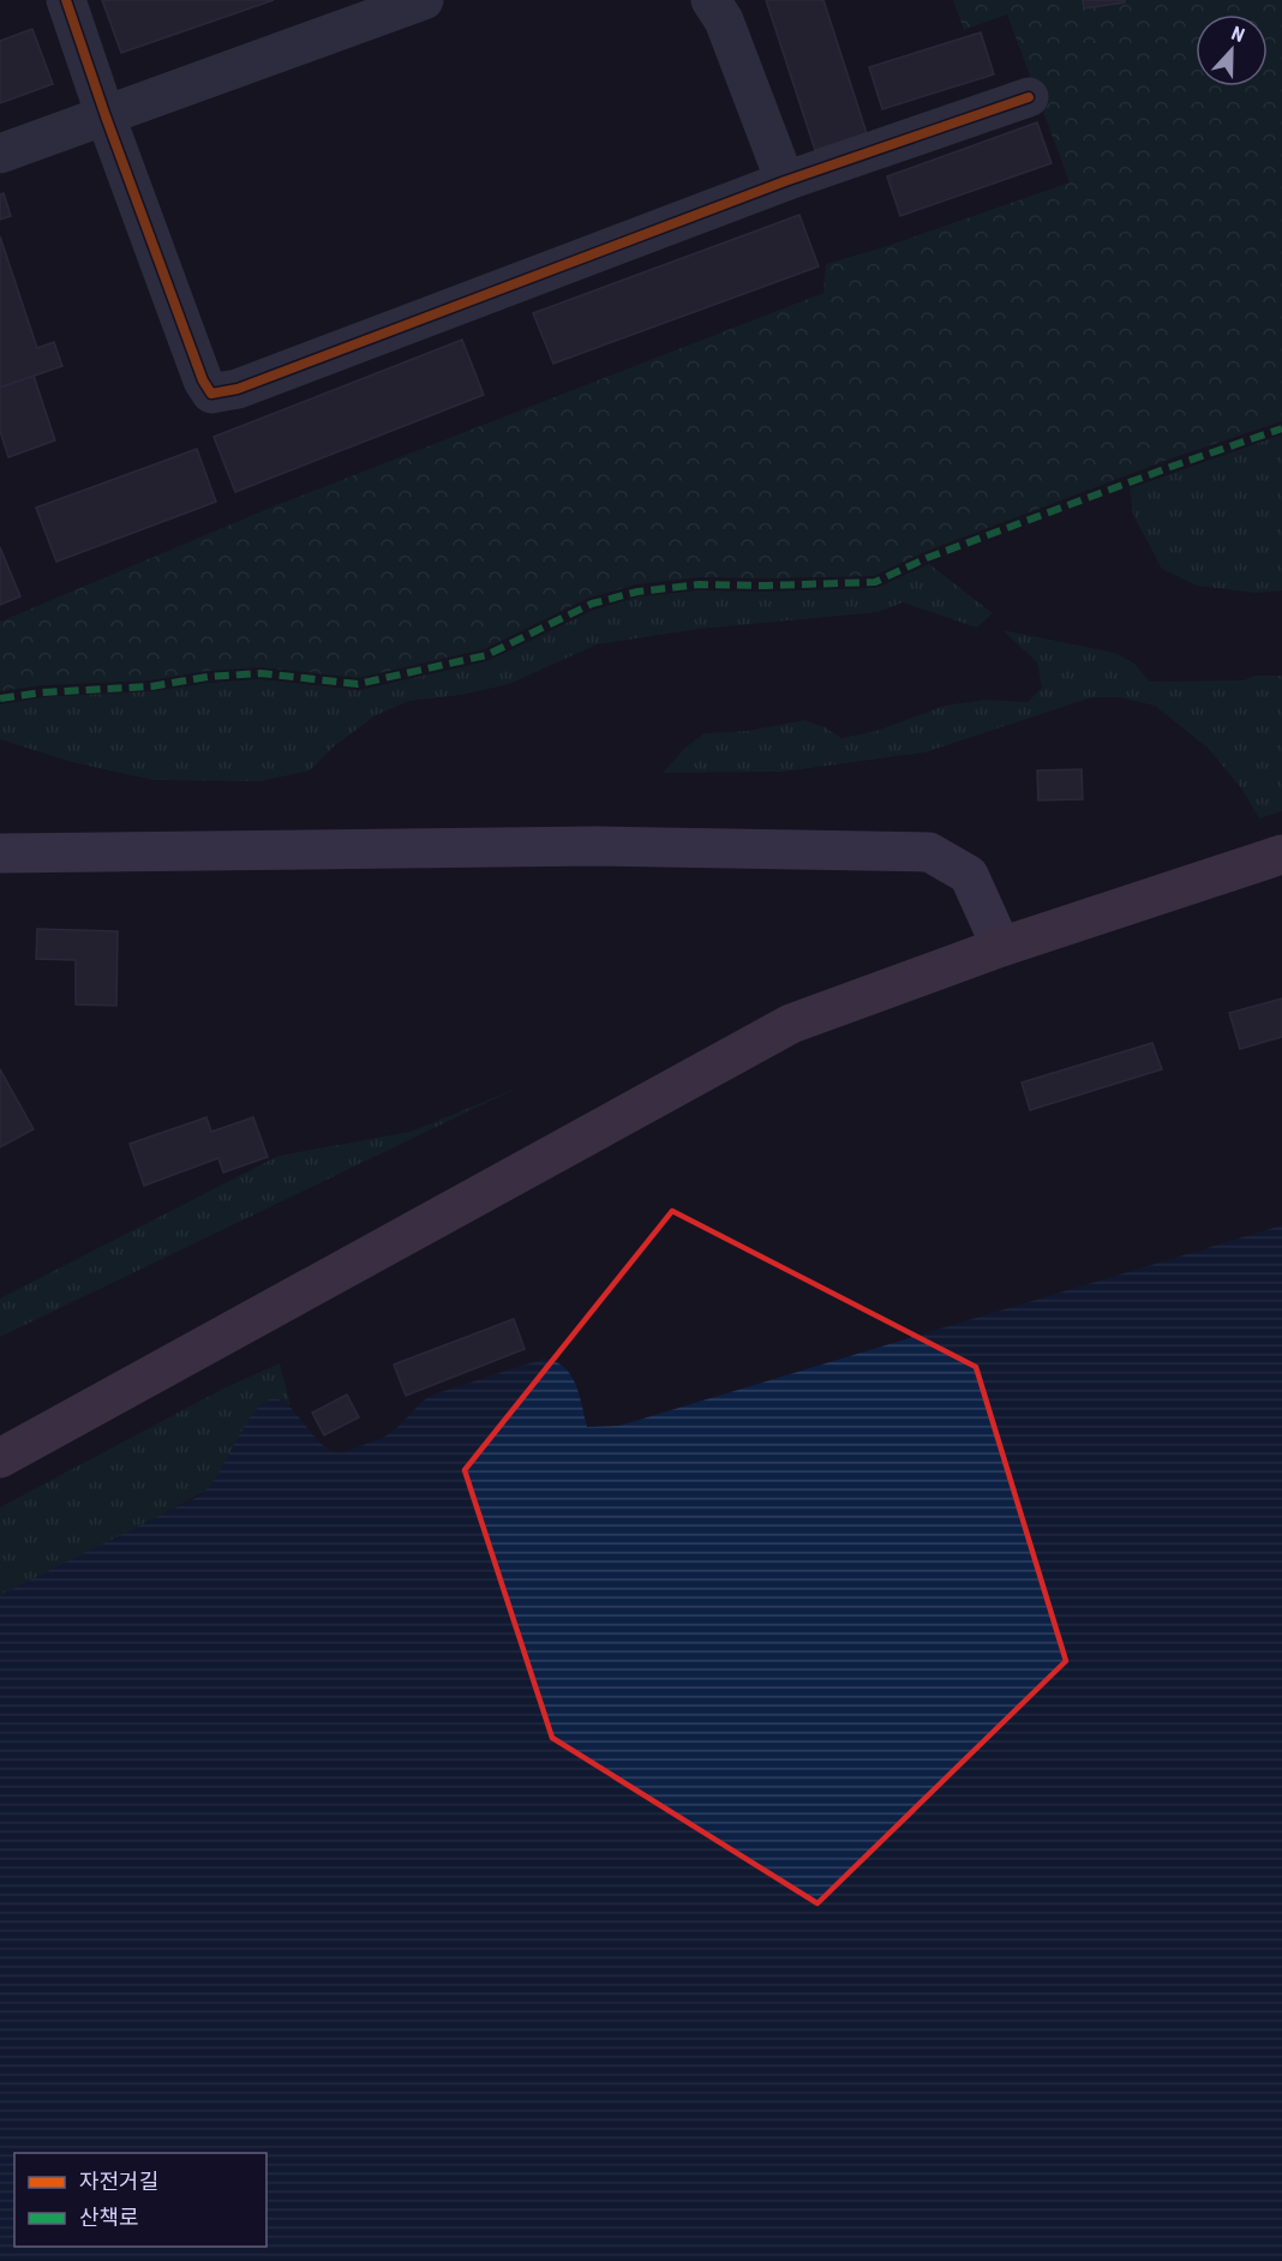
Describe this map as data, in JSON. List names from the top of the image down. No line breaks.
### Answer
{"legend":["자전거길","산책로"],"north":"top"}
